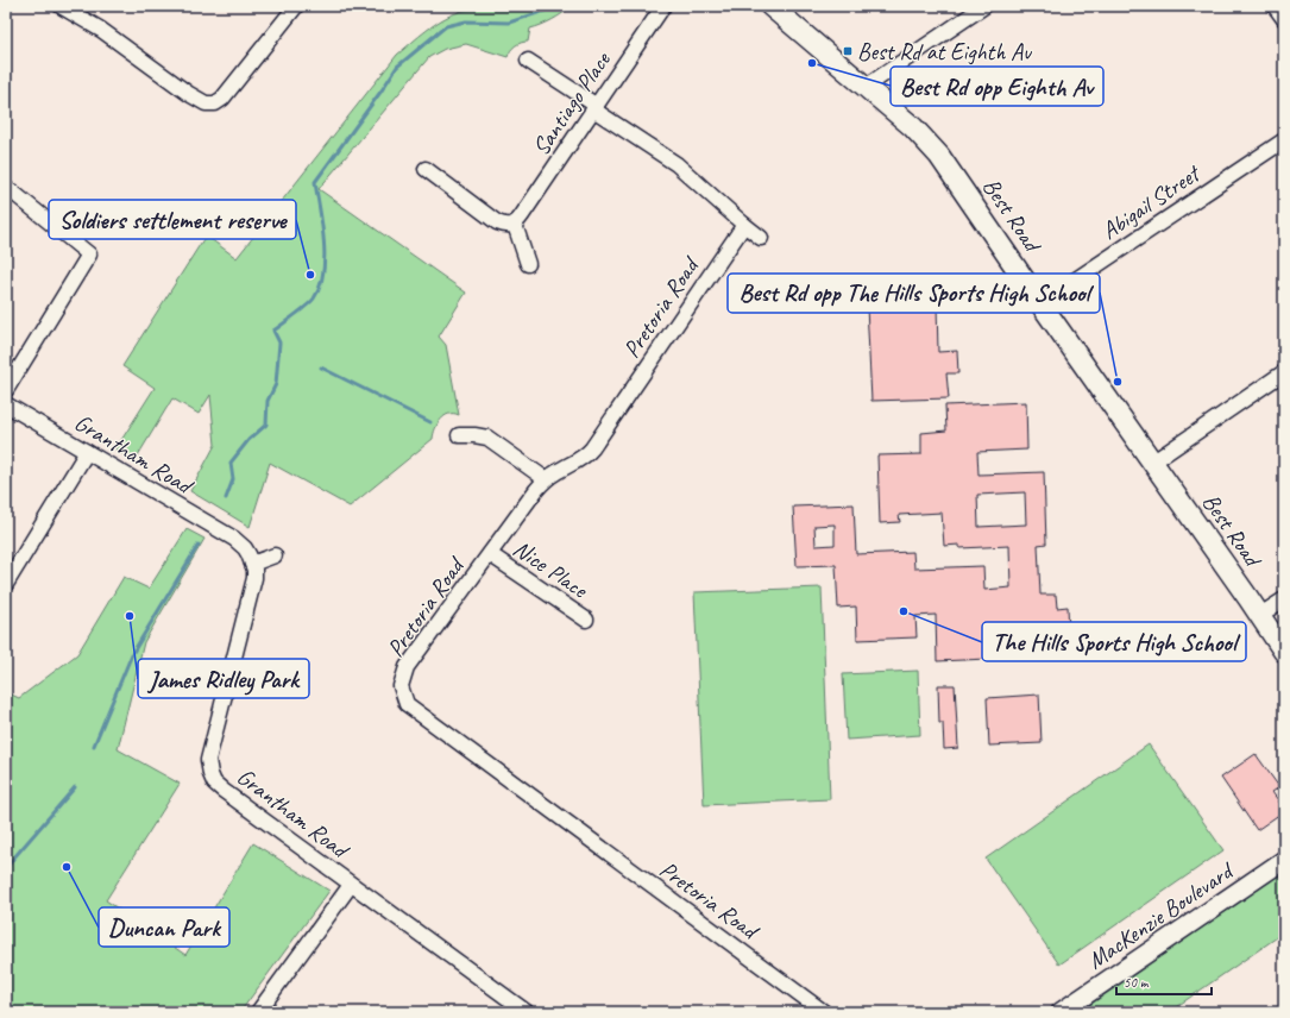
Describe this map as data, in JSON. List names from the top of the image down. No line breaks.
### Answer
{"streets":{"main road":["Best Road"],"street":["Santiago Place","Abigail Street","Pretoria Road","Grantham Road","Nice Place","MacKenzie Boulevard"]},"crossings":[["Abigail Street","Best Road"],["Pretoria Road","Nice Place"]],"places":{"transit":["Best Rd at Eighth Av"],"other":["Best Rd opp Eighth Av","Soldiers settlement reserve","Best Rd opp The Hills Sports High School","The Hills Sports High School","James Ridley Park","Duncan Park"]},"scale_bar":"50 m"}
